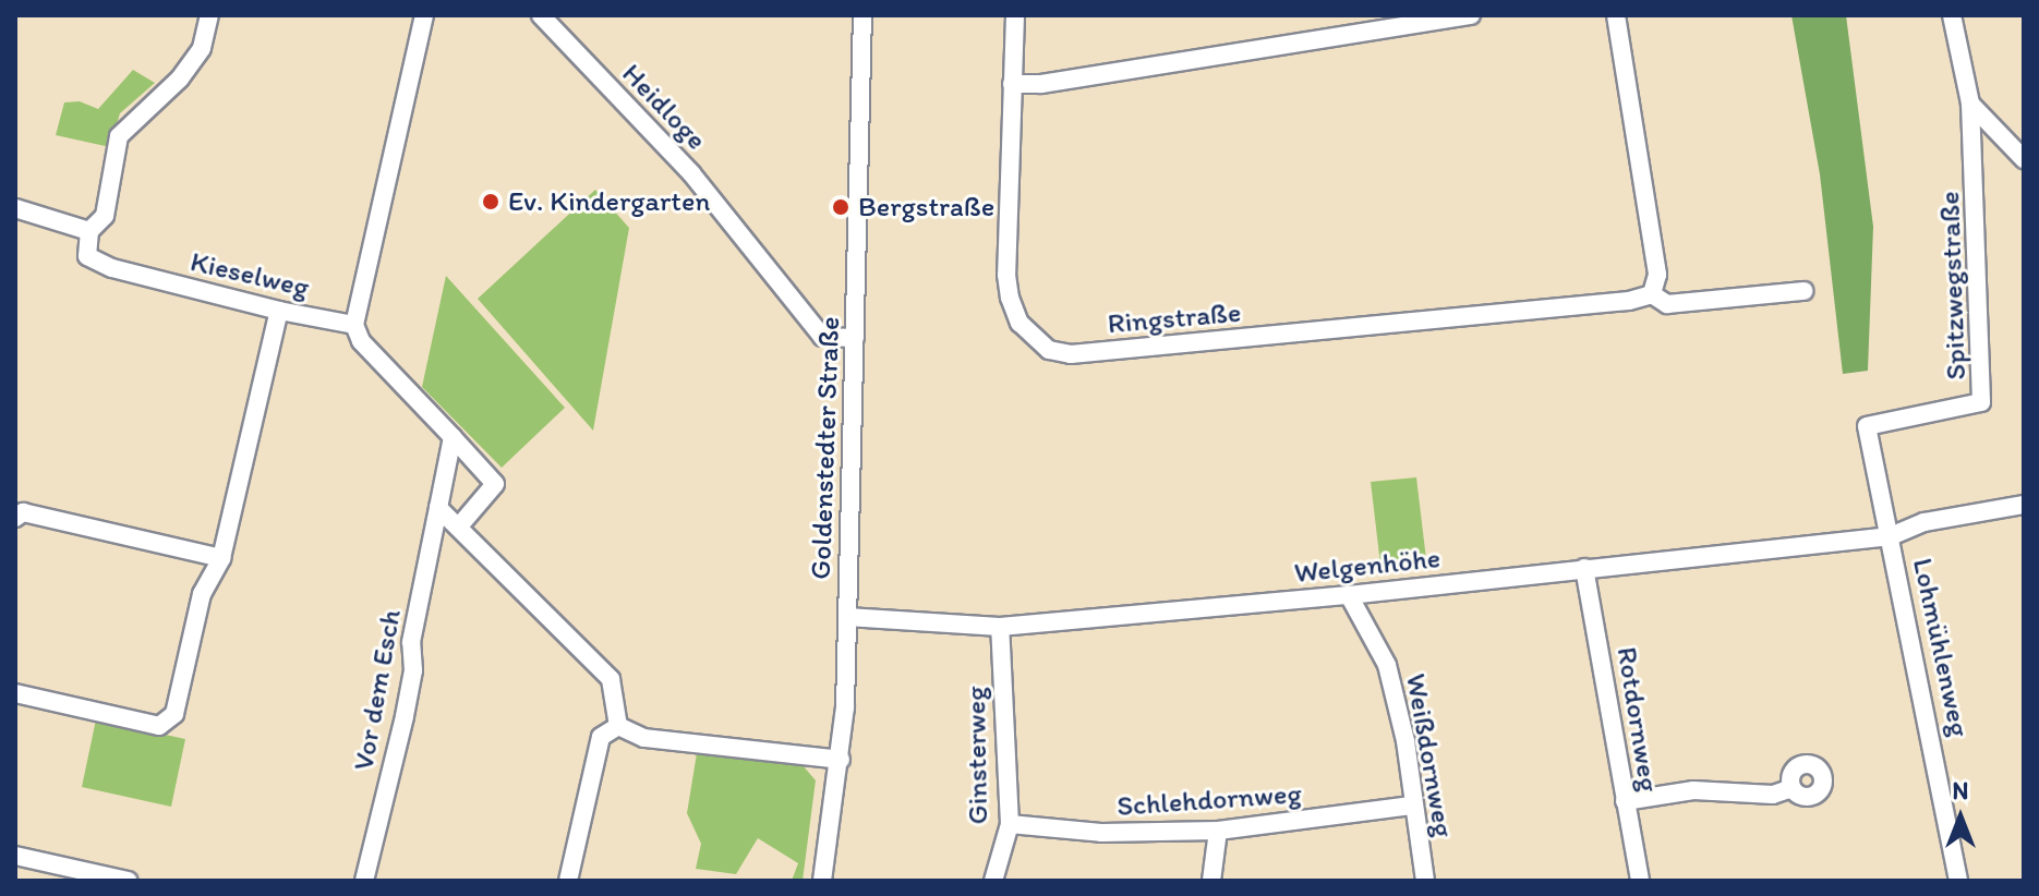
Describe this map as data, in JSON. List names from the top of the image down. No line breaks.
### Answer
{"streets":{"street":["Heidloge","Kieselweg","Spitzwegstraße","Ringstraße","Goldenstedter Straße","Welgenhöhe","Lohmühlenweg","Vor dem Esch","Rotdornweg","Ginsterweg","Weißdornweg","Schlehdornweg"]},"crossings":[["Heidloge","Goldenstedter Straße"],["Spitzwegstraße","Lohmühlenweg"],["Goldenstedter Straße","Welgenhöhe"],["Welgenhöhe","Lohmühlenweg"],["Welgenhöhe","Rotdornweg"],["Welgenhöhe","Ginsterweg"],["Welgenhöhe","Weißdornweg"],["Ginsterweg","Schlehdornweg"],["Weißdornweg","Schlehdornweg"]],"places":["Ev. Kindergarten","Bergstraße"],"north":"top"}
